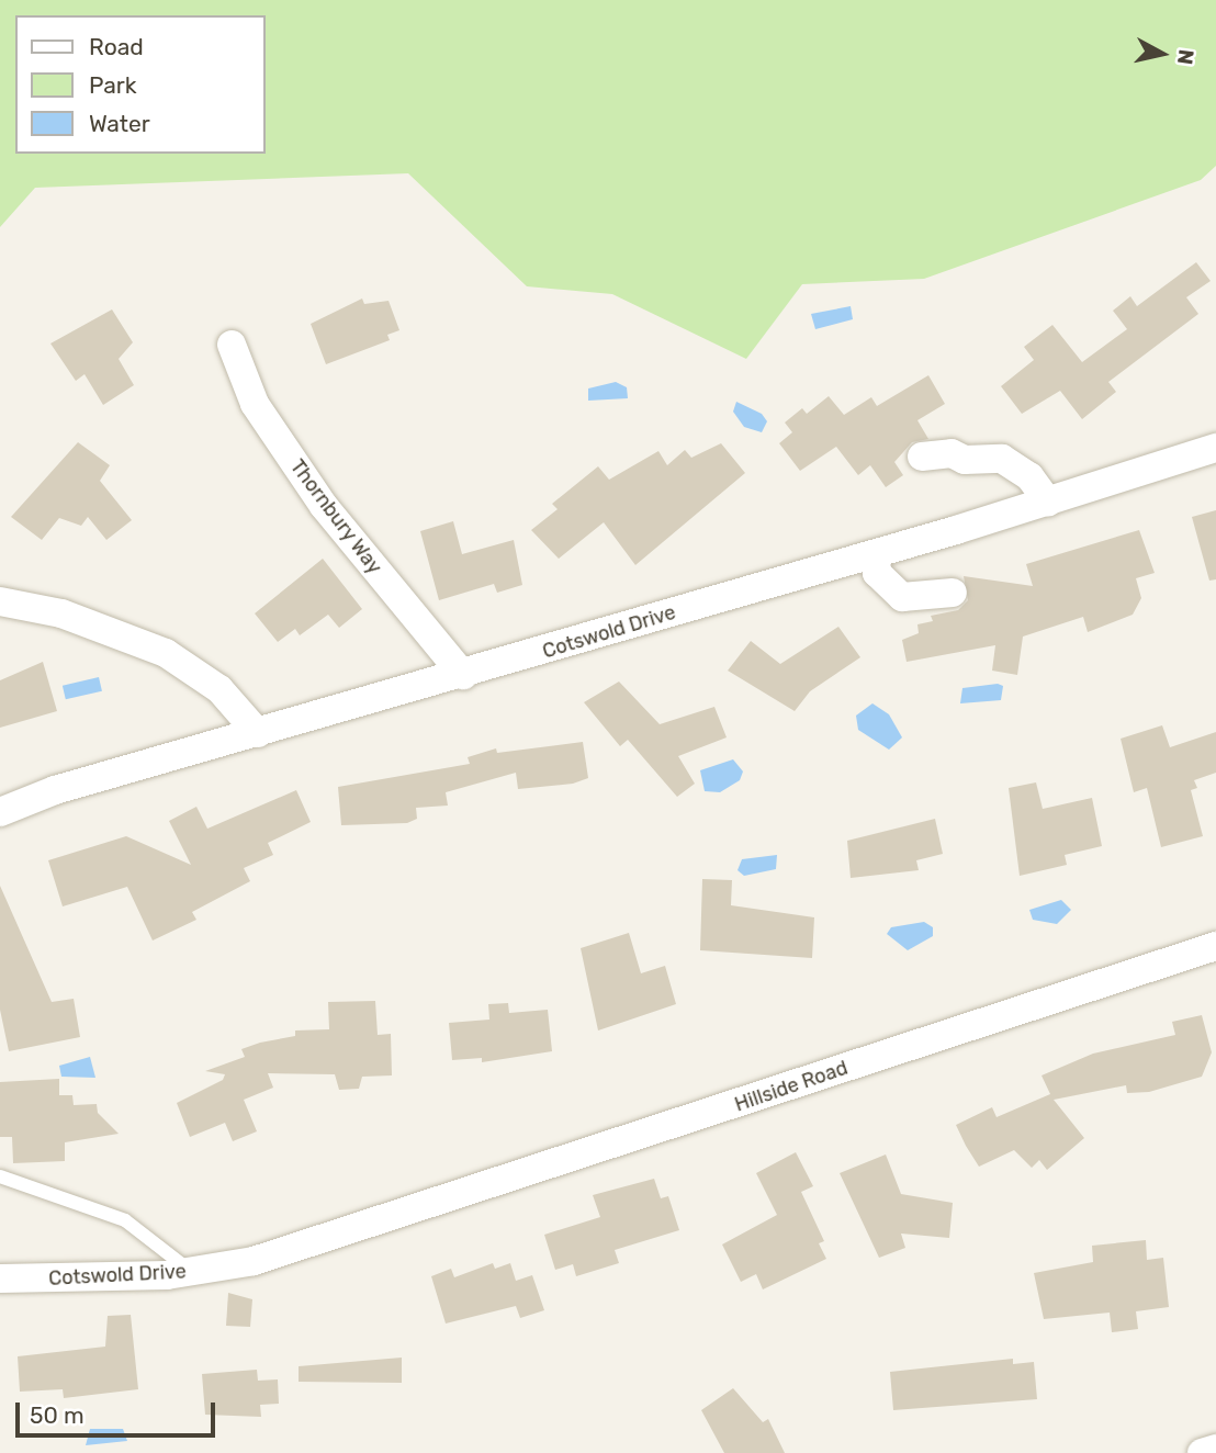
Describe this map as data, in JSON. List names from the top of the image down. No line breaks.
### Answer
{"streets":{"street":["Thornbury Way","Cotswold Drive","Hillside Road"]},"crossings":[["Thornbury Way","Cotswold Drive"],["Cotswold Drive","Hillside Road"]],"legend":["Road","Park","Water"],"scale_bar":"50 m","north":"right"}
